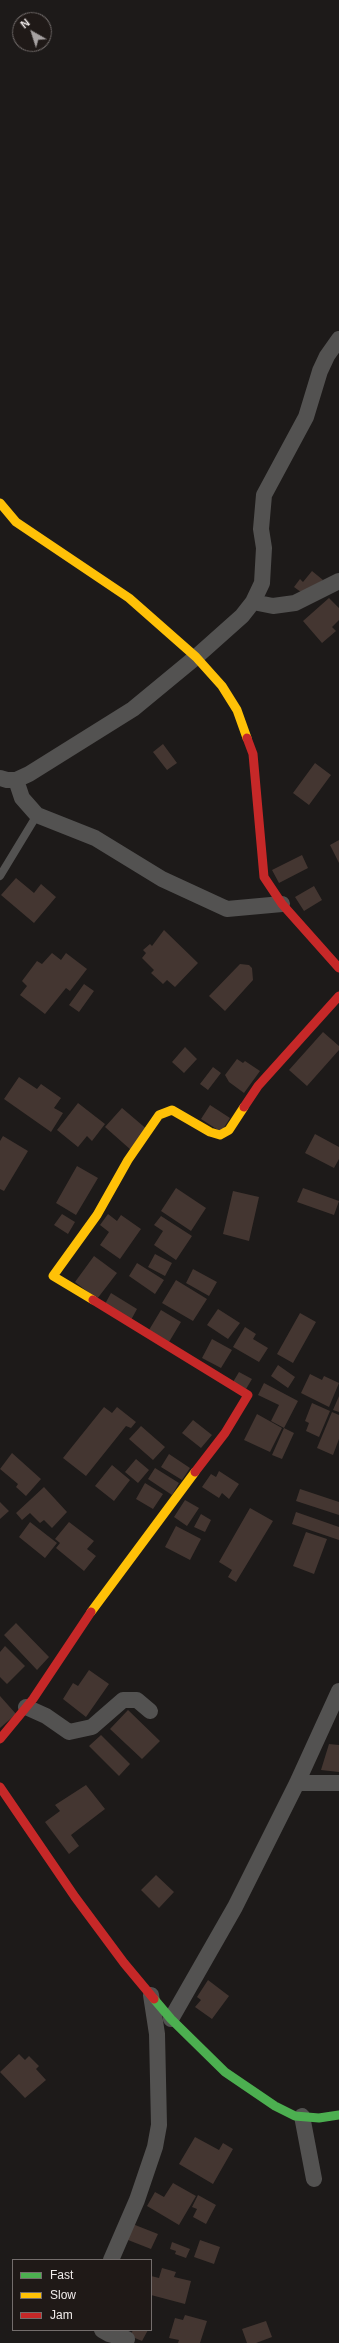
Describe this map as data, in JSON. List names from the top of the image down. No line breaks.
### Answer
{"legend":["Fast","Slow","Jam"],"north":"top left"}
